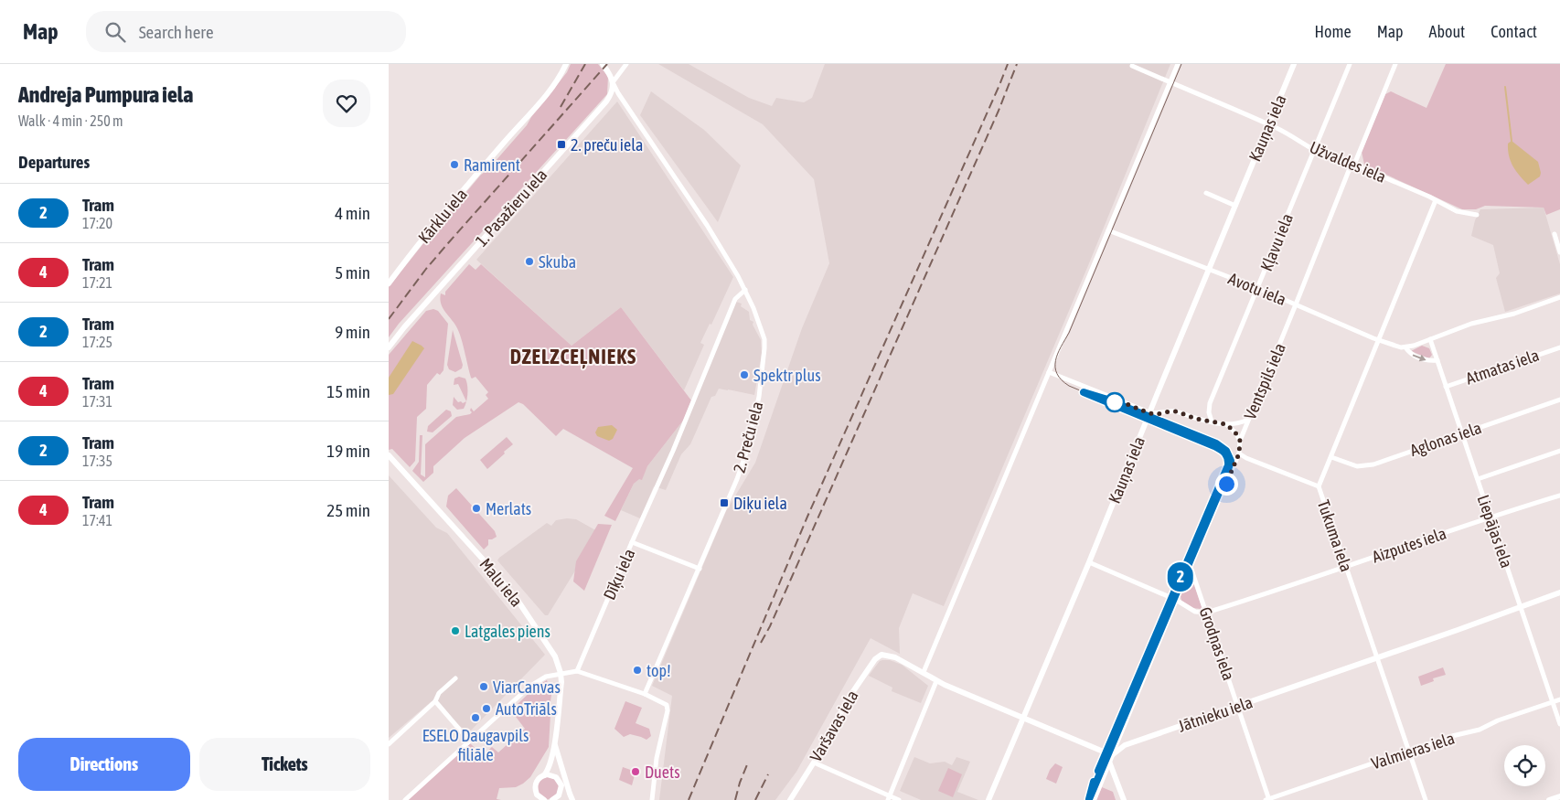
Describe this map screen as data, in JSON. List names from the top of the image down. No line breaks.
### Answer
{"streets":{"street":["Kauņas iela","Užvaldes iela","1. Pasažieru iela","Kārklu iela","Kļavu iela","Avotu iela","Atmatas iela","Ventspils iela","2. Preču iela","Aglonas iela","Liepājas iela","Tukuma iela","Aizputes iela","Dīķu iela","Malu iela","Grodņas iela","Jātnieku iela","Varšavas iela","Valmieras iela"]},"crossings":[["Kauņas iela","Užvaldes iela"],["Kauņas iela","Avotu iela"],["Užvaldes iela","Kļavu iela"],["Užvaldes iela","Ventspils iela"],["Užvaldes iela","Tukuma iela"],["1. Pasažieru iela","2. Preču iela"],["Kļavu iela","Avotu iela"],["Avotu iela","Ventspils iela"],["Avotu iela","Liepājas iela"],["Avotu iela","Tukuma iela"],["Atmatas iela","Liepājas iela"],["Ventspils iela","Grodņas iela"],["Ventspils iela","Jātnieku iela"],["2. Preču iela","Dīķu iela"],["Aglonas iela","Liepājas iela"],["Aglonas iela","Tukuma iela"],["Liepājas iela","Aizputes iela"],["Liepājas iela","Jātnieku iela"],["Liepājas iela","Valmieras iela"],["Tukuma iela","Aizputes iela"],["Tukuma iela","Jātnieku iela"],["Tukuma iela","Valmieras iela"],["Aizputes iela","Grodņas iela"],["Grodņas iela","Jātnieku iela"],["Grodņas iela","Valmieras iela"]],"districts":["DZELZCEĻNIEKS"],"places":{"transit":["2. preču iela","Diķu iela"],"other":["Ramirent","Skuba","Spektr plus","Merlats","Latgales piens","top!","ViarCanvas","AutoTriāls","ESELO Daugavpils filiāle","Duets"]},"lines":["tram line 2"],"page":{"header":"Map","search":"Search here","nav":["Home","Map","About","Contact"],"heading":[["Andreja Pumpura iela","Walk · 4 min · 250 m"],"Departures"],"on_map":"2","list":[{"mark":"2","name":"Tram","note":"17:20","value":"4 min"},{"mark":"4","name":"Tram","note":"17:21","value":"5 min"},{"mark":"2","name":"Tram","note":"17:25","value":"9 min"},{"mark":"4","name":"Tram","note":"17:31","value":"15 min"},{"mark":"2","name":"Tram","note":"17:35","value":"19 min"},{"mark":"4","name":"Tram","note":"17:41","value":"25 min"}],"buttons":["Directions","Tickets"]}}
